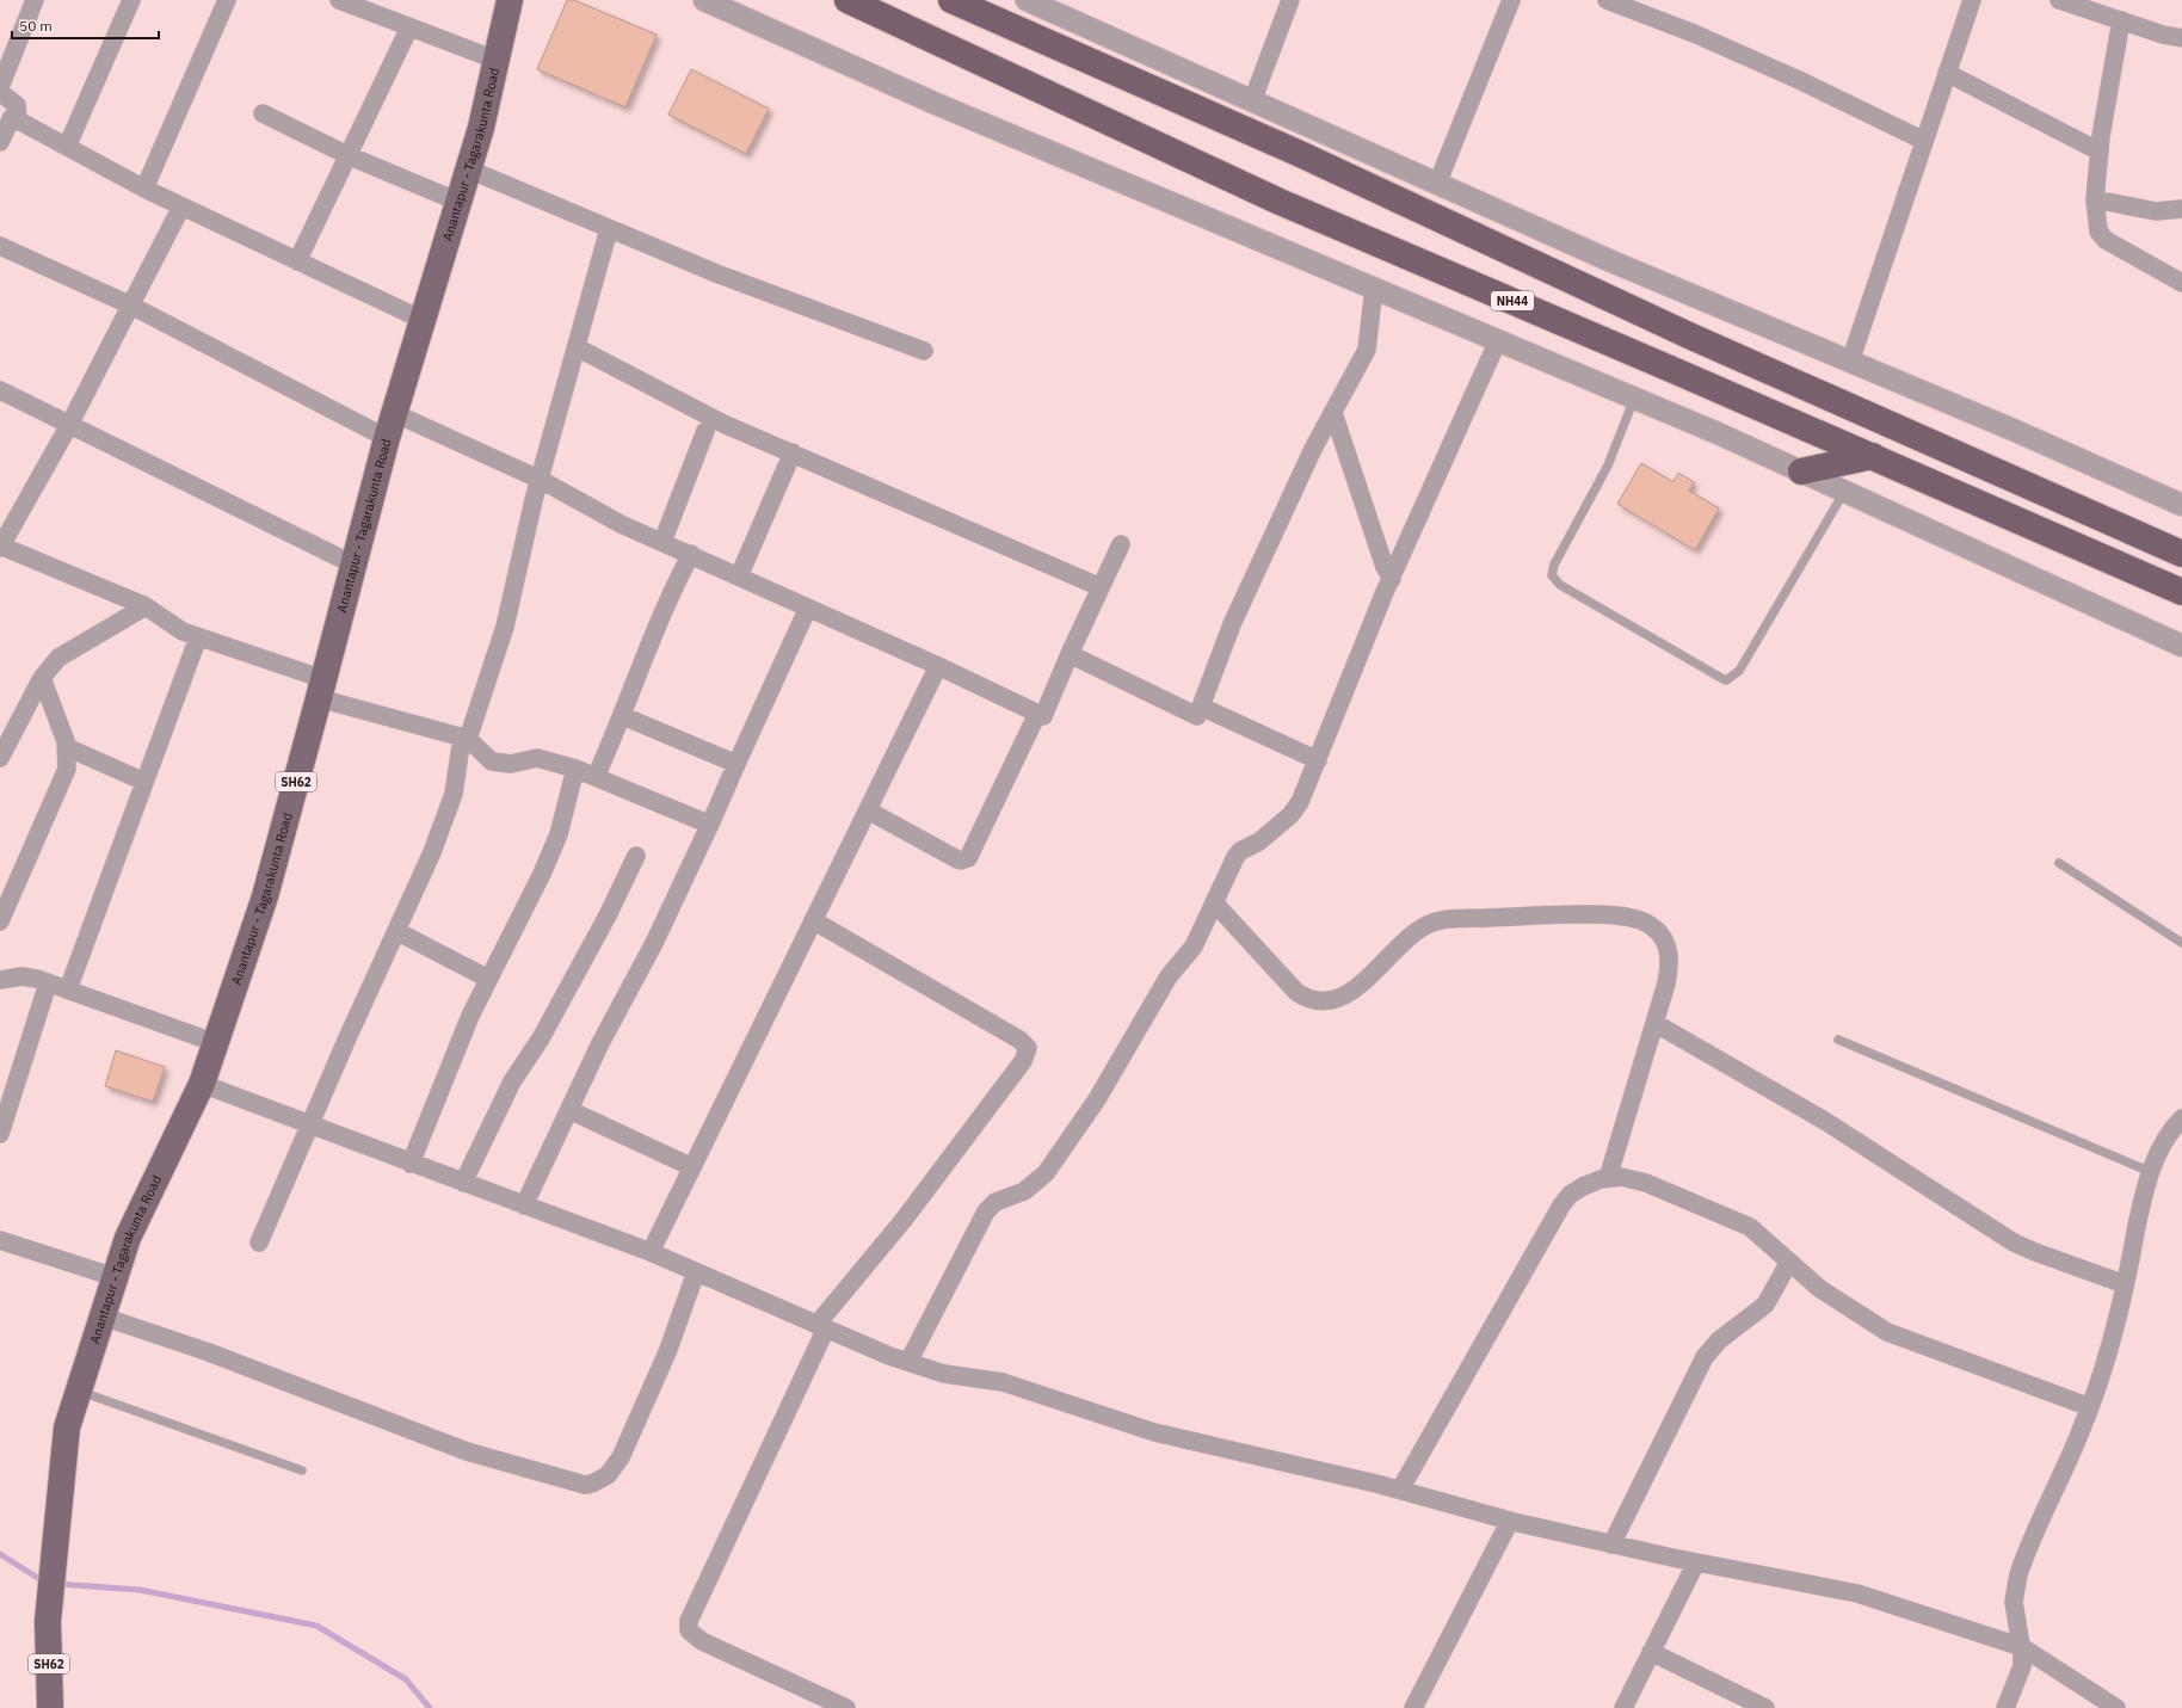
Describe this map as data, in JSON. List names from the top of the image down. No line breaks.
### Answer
{"streets":{"highway":["NH44"],"main road":["Anantapur - Tagarakunta Road","SH62"]},"scale_bar":"50 m"}
